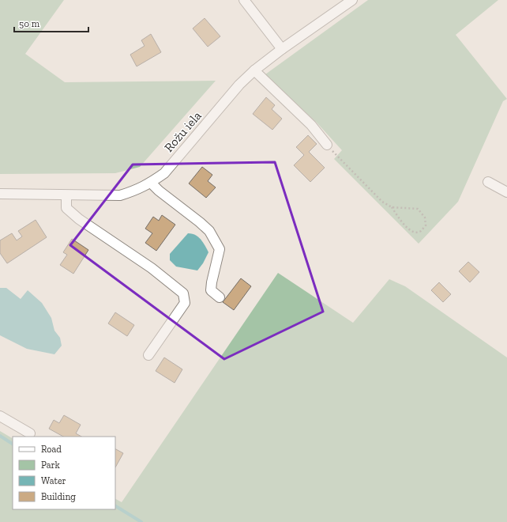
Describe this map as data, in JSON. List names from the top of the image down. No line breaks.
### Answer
{"streets":{"street":["Rožu iela"]},"legend":["Road","Park","Water","Building"],"scale_bar":"50 m"}
